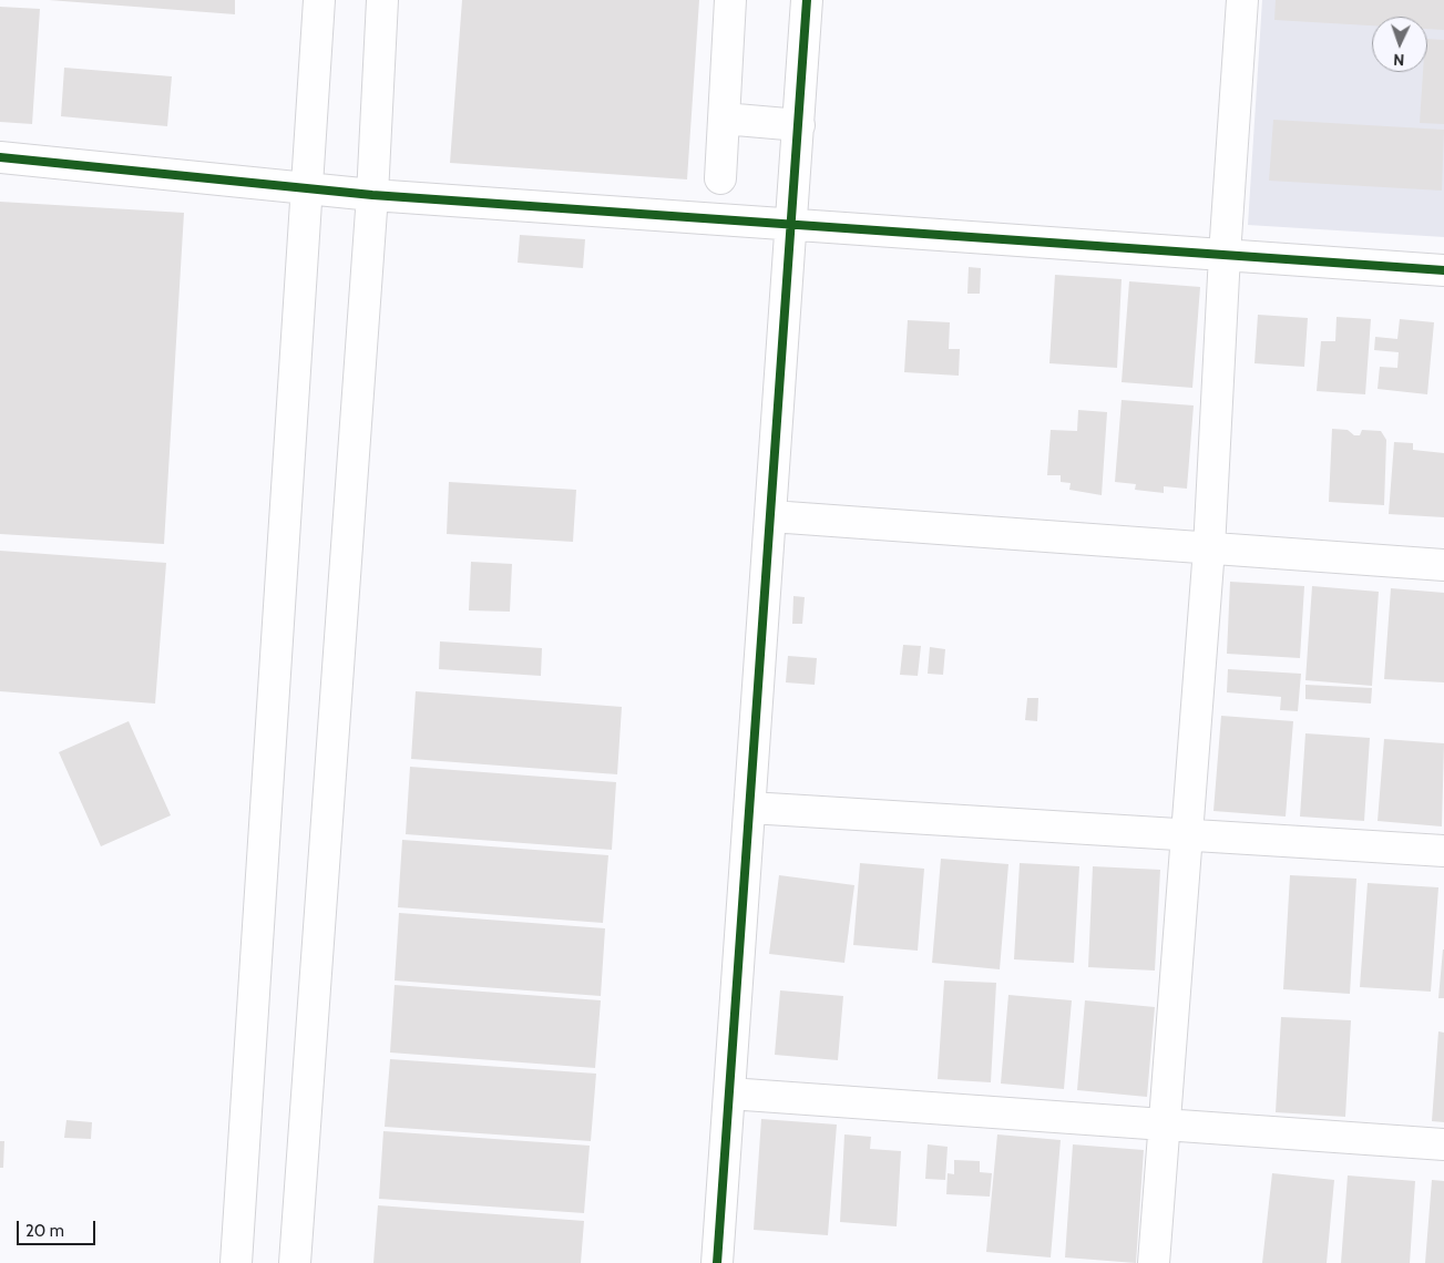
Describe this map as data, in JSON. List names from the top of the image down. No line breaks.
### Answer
{"scale_bar":"20 m","north":"bottom"}
